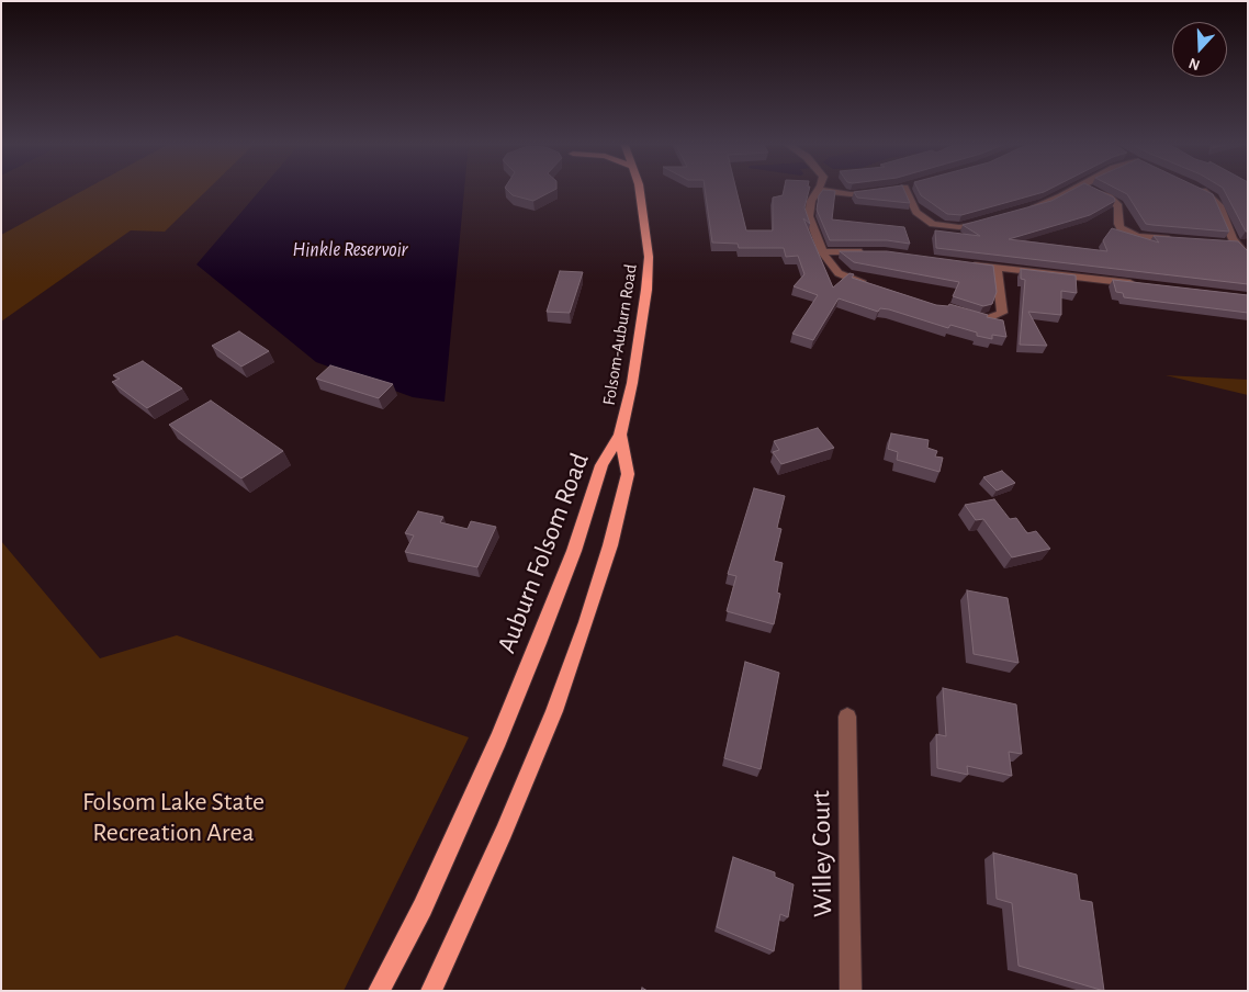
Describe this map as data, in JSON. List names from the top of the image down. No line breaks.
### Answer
{"streets":{"main road":["Folsom-Auburn Road","Auburn Folsom Road"],"street":["Willey Court"]},"crossings":[["Folsom-Auburn Road","Auburn Folsom Road"]],"water":["Hinkle Reservoir"],"parks":["Folsom Lake State Recreation Area"],"north":"bottom"}
